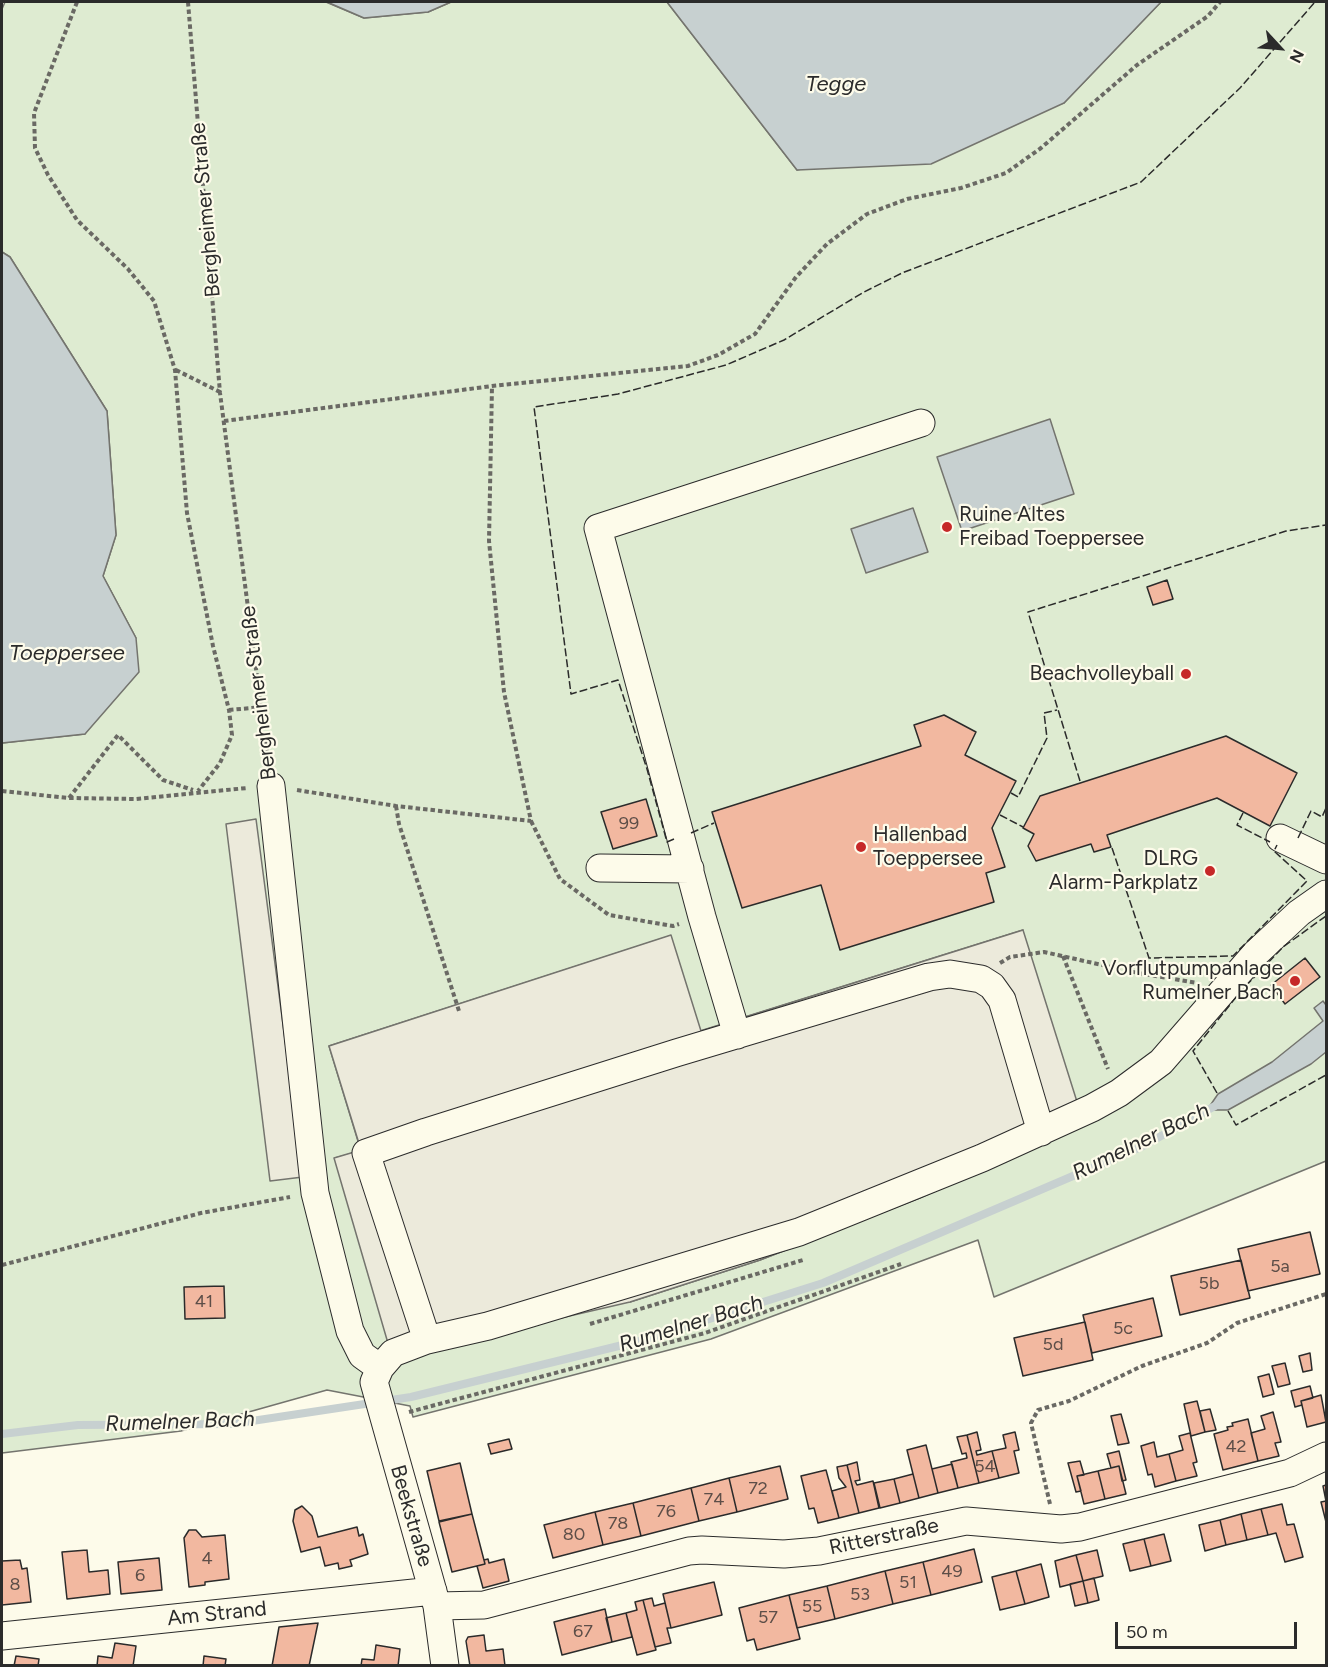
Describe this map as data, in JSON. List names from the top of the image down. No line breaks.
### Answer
{"streets":{"street":["Bergheimer Straße","Beekstraße","Ritterstraße","Am Strand"]},"crossings":[["Bergheimer Straße","Beekstraße"],["Beekstraße","Ritterstraße"],["Beekstraße","Am Strand"],["Ritterstraße","Am Strand"]],"water":["Tegge","Toeppersee","Rumelner Bach"],"places":["Ruine Altes Freibad Toeppersee","Beachvolleyball","Hallenbad Toeppersee","DLRG Alarm-Parkplatz","Vorflutpumpanlage Rumelner Bach"],"house_numbers":["99","5a","5b","41","5c","5d","42","54","72","74","76","78","80","4","49","6","51","8","53","55","57","67"],"scale_bar":"50 m","north":"bottom right"}
